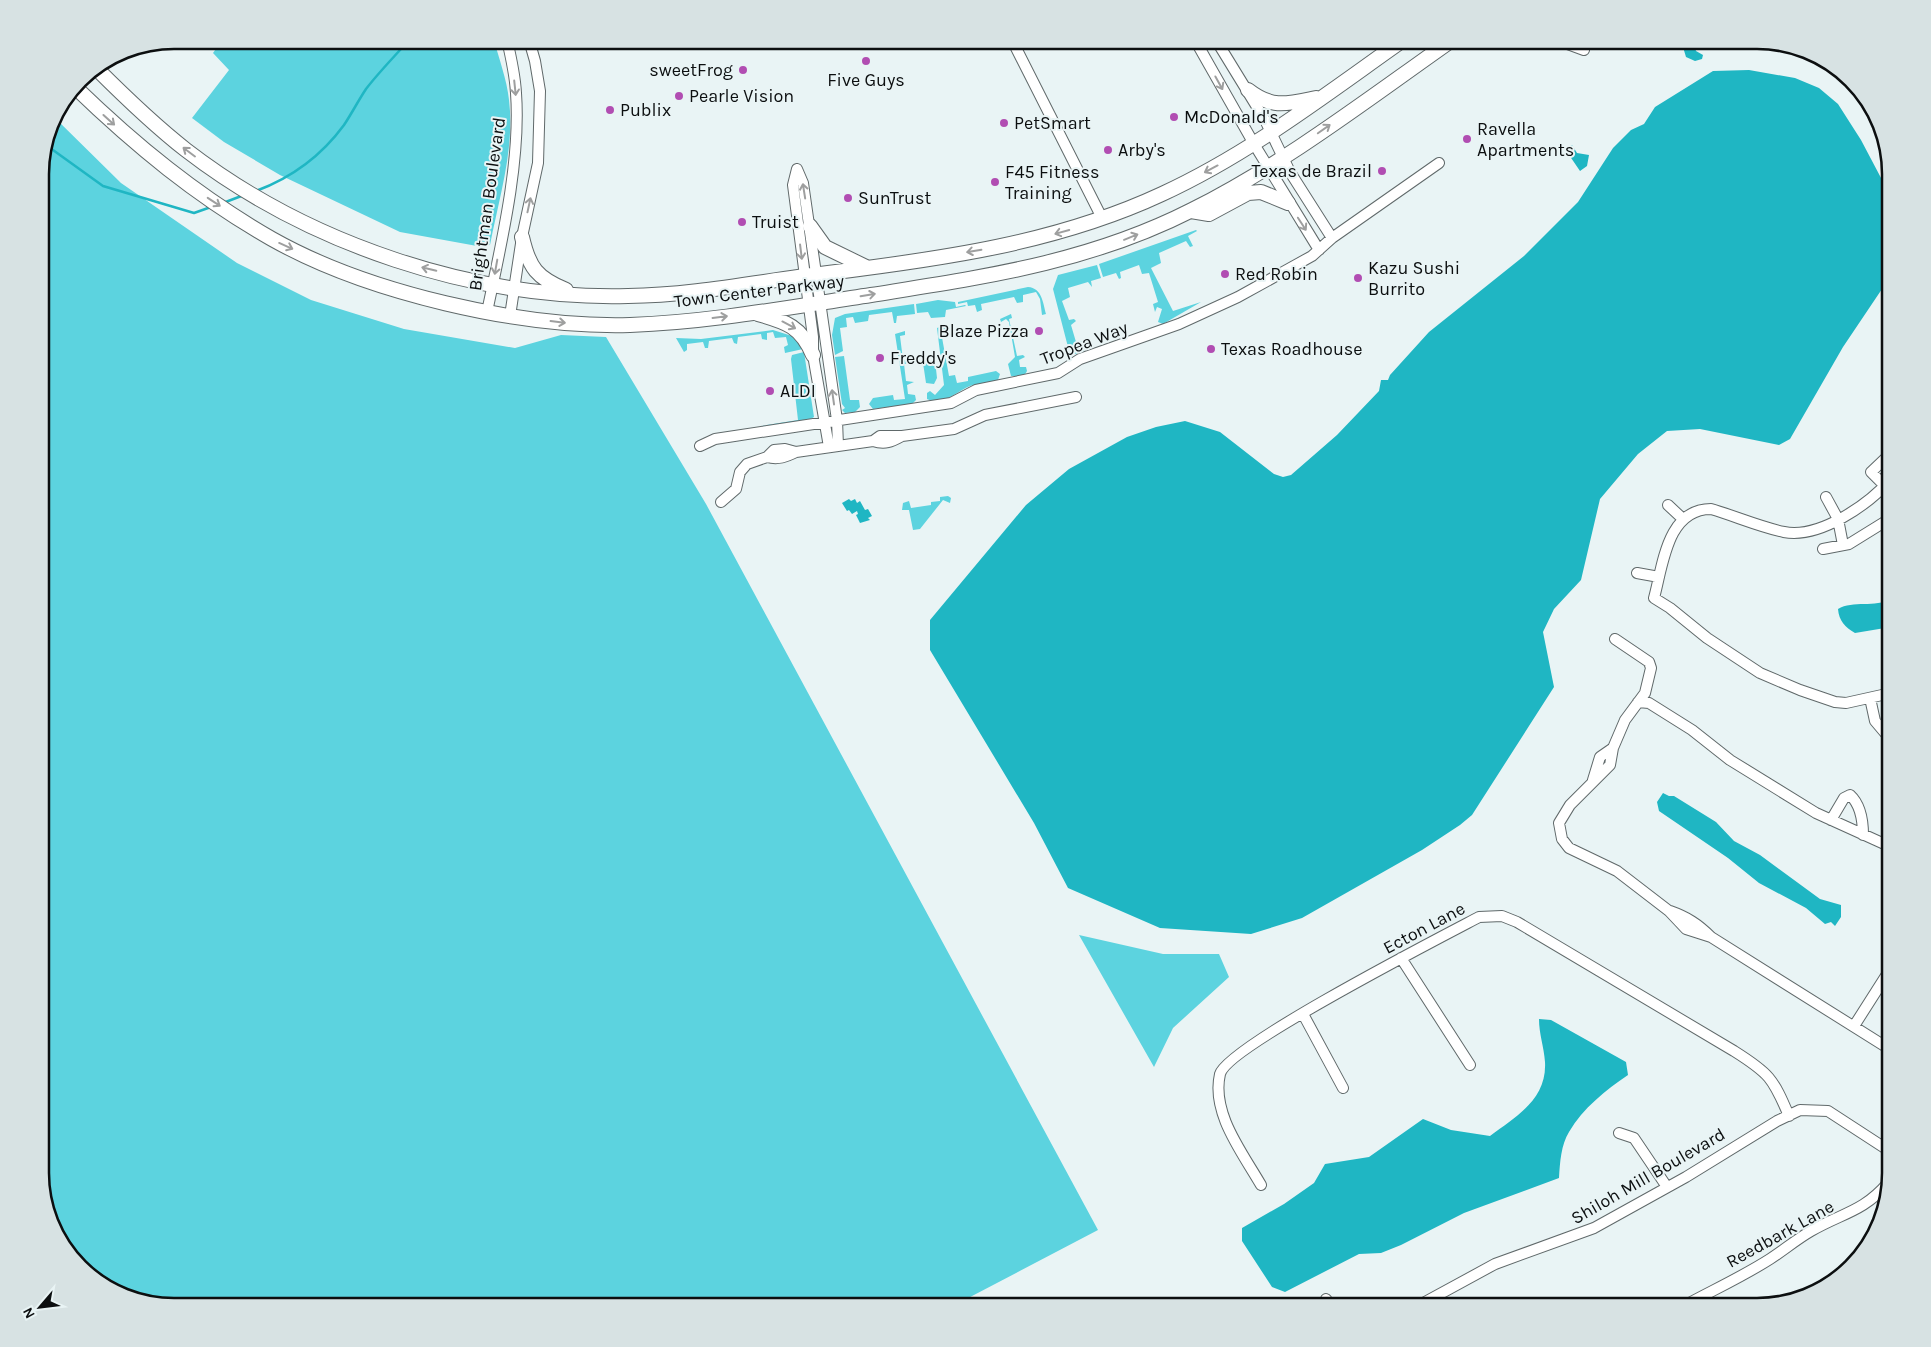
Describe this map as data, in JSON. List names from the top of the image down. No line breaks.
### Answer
{"streets":{"main road":["Town Center Parkway"],"street":["Brightman Boulevard","Tropea Way","Ecton Lane","Shiloh Mill Boulevard","Reedbark Lane"]},"crossings":[["Brightman Boulevard","Town Center Parkway"],["Ecton Lane","Shiloh Mill Boulevard"]],"places":["Five Guys","sweetFrog","Pearle Vision","Publix","McDonald's","PetSmart","Ravella Apartments","Arby's","Texas de Brazil","F45 Fitness Training","SunTrust","Truist","Red Robin","Kazu Sushi Burrito","Blaze Pizza","Texas Roadhouse","Freddy's","ALDI"],"north":"bottom left"}
